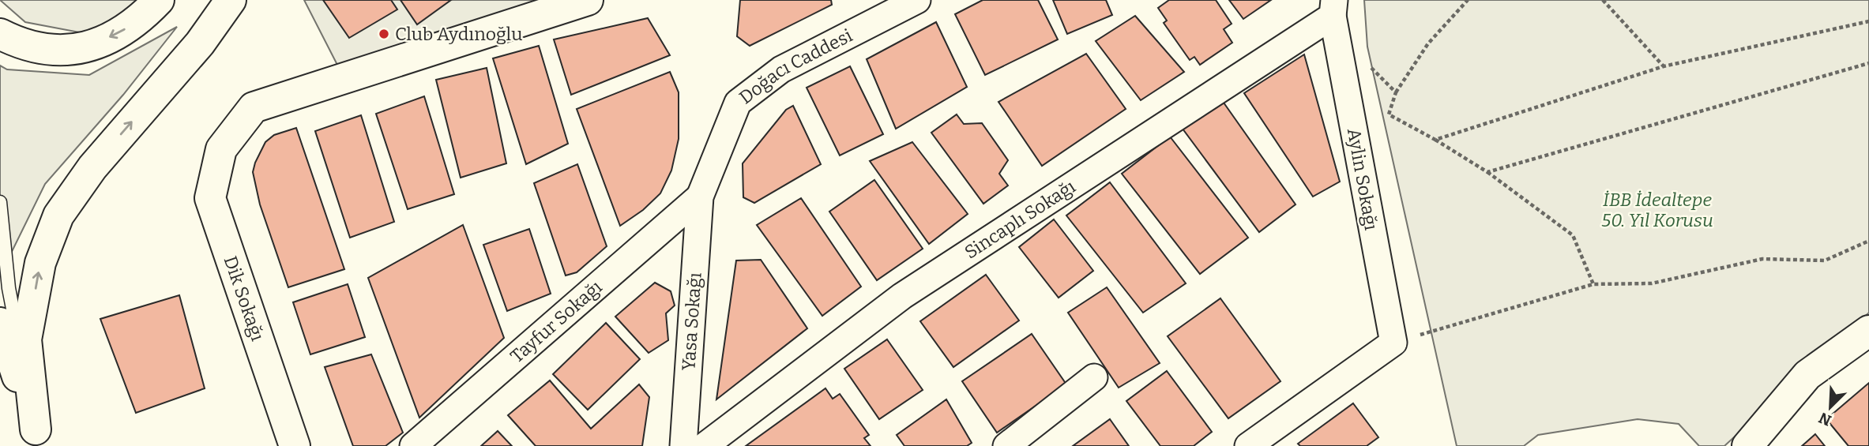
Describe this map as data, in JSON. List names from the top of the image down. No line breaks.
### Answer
{"streets":{"main road":["Dik Sokağı"],"street":["Doğacı Caddesi","Aylin Sokağı","Sincaplı Sokağı","Tayfur Sokağı","Yasa Sokağı"]},"crossings":[["Doğacı Caddesi","Tayfur Sokağı"],["Doğacı Caddesi","Yasa Sokağı"],["Aylin Sokağı","Sincaplı Sokağı"],["Tayfur Sokağı","Yasa Sokağı"]],"parks":["İBB İdealtepe 50. Yıl Korusu"],"places":["Club Aydınoğlu"],"north":"bottom left"}
